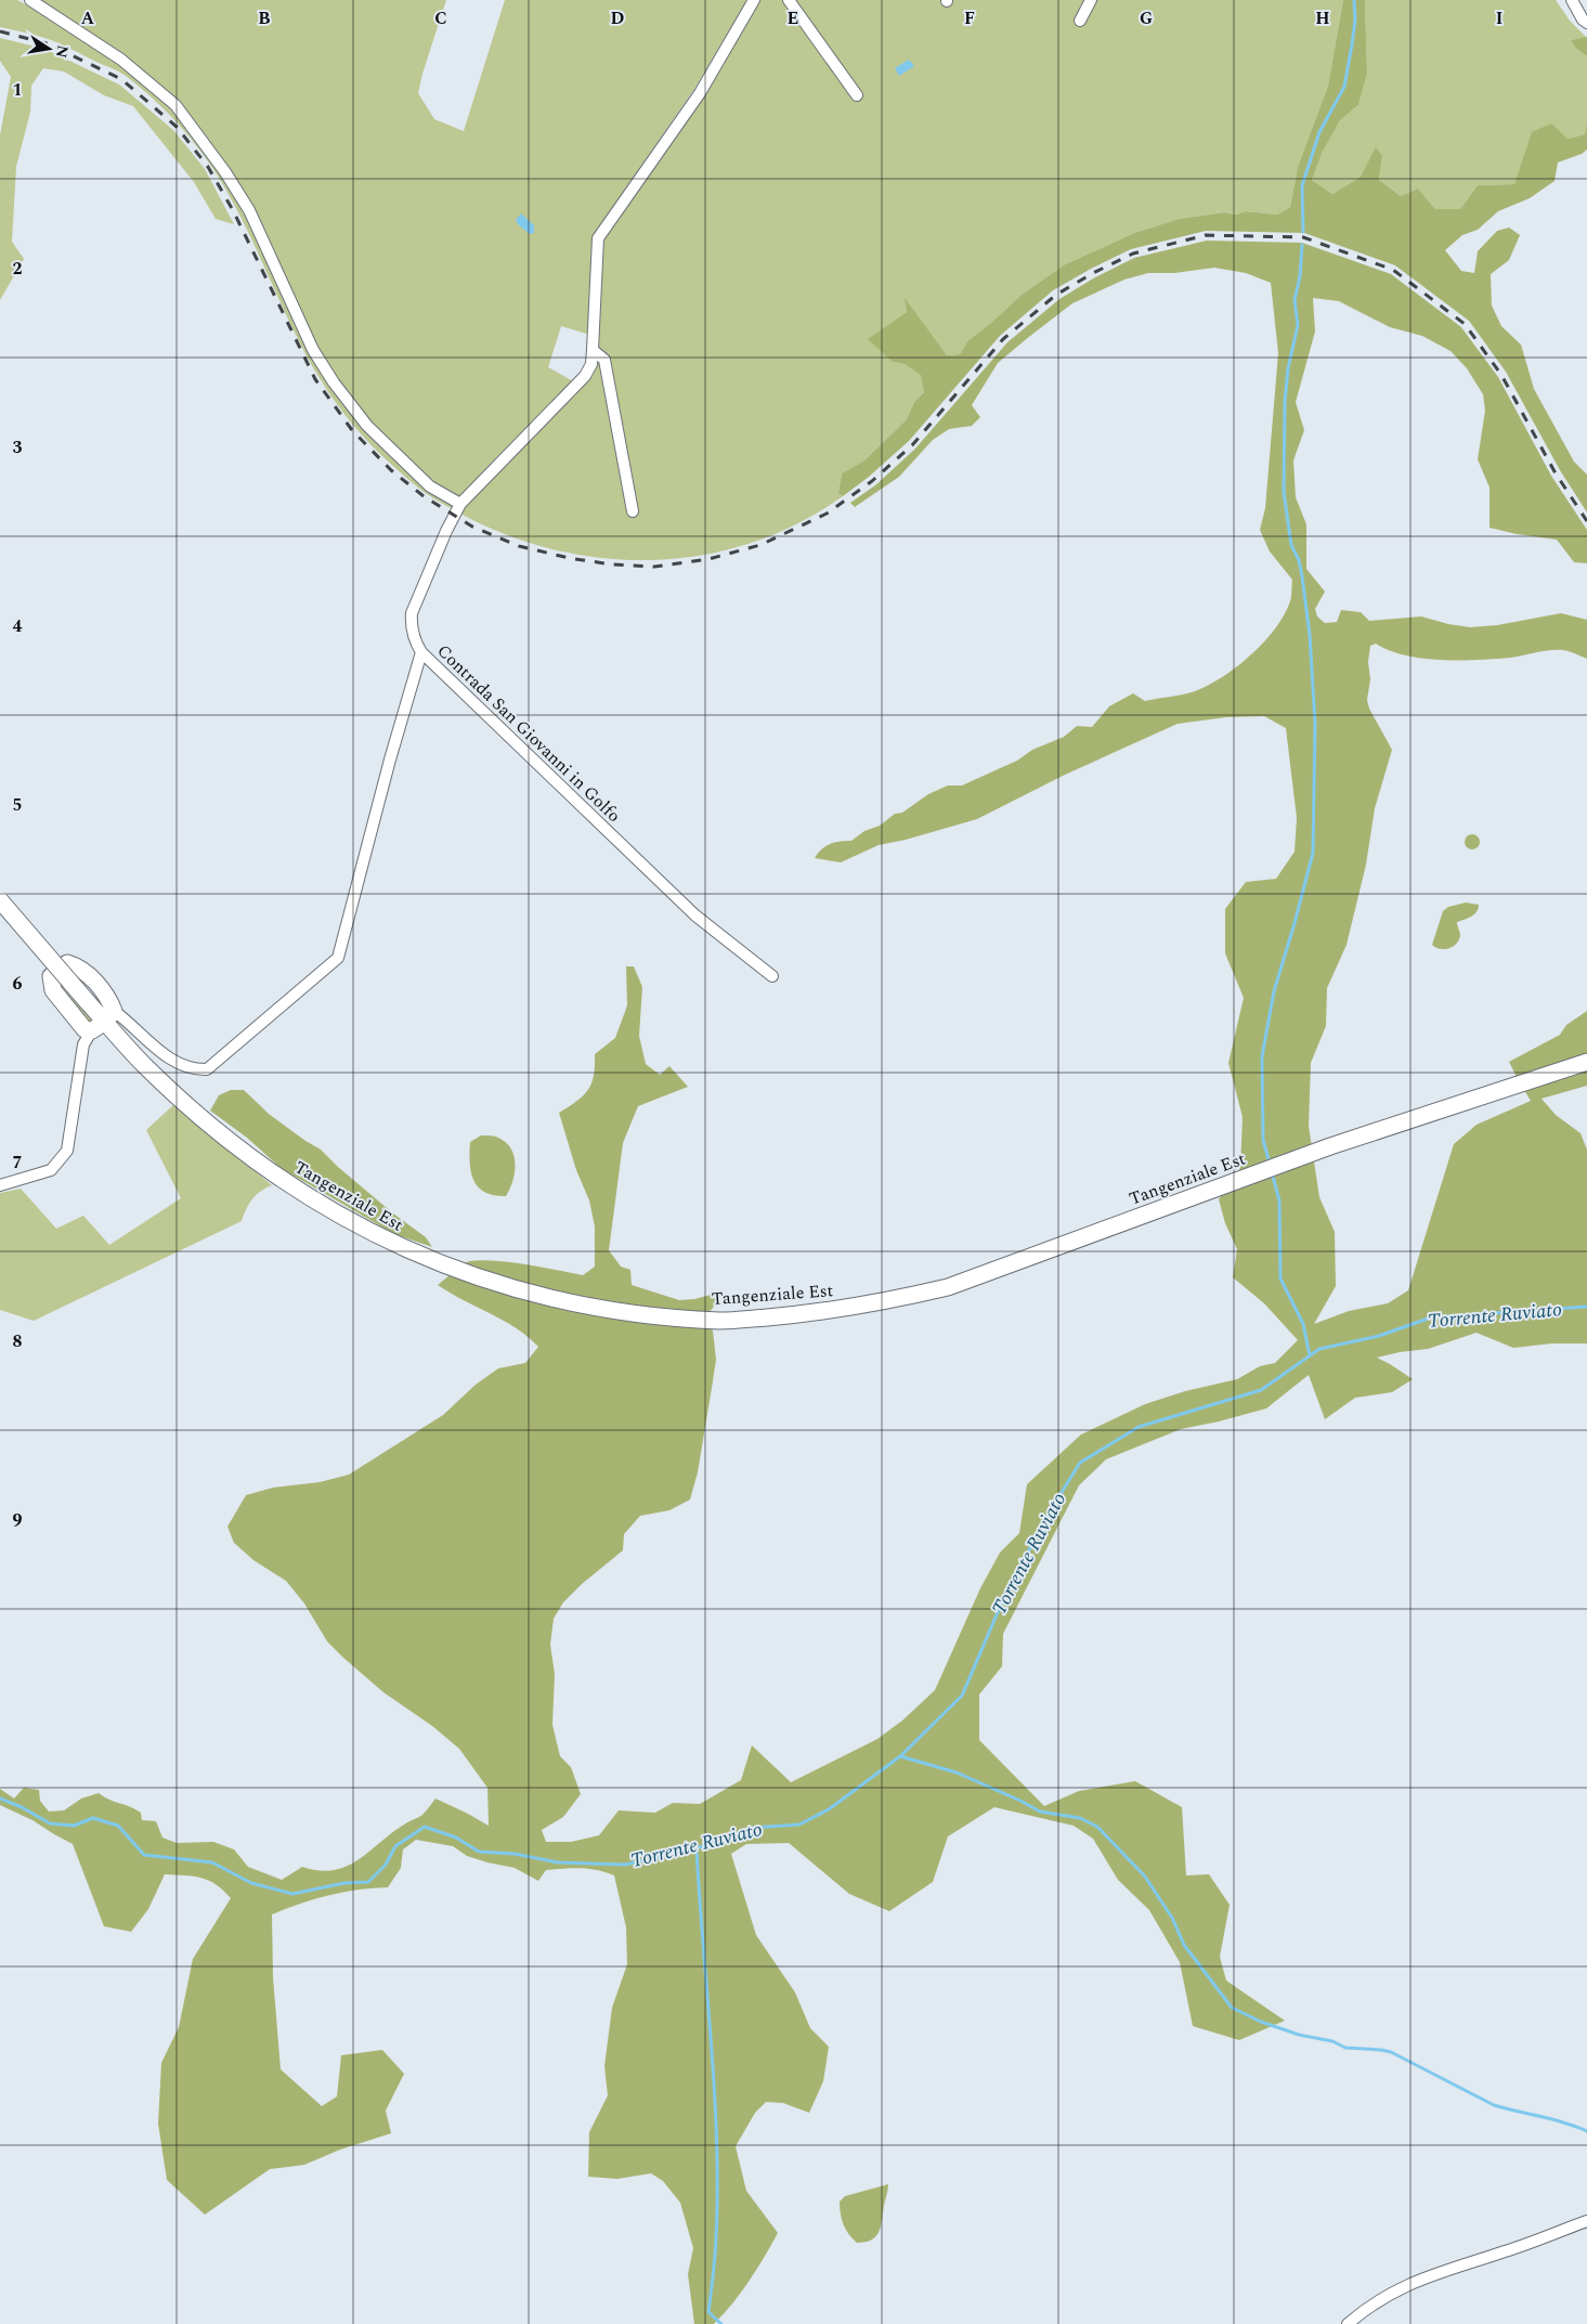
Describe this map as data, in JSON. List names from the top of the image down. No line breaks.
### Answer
{"streets":{"main road":["Tangenziale Est"],"street":["Contrada San Giovanni in Golfo"]},"water":["Torrente Ruviato"],"north":"right","grid":{"columns":["A","B","C","D","E","F","G","H","I"],"rows":["1","2","3","4","5","6","7","8","9"]}}
